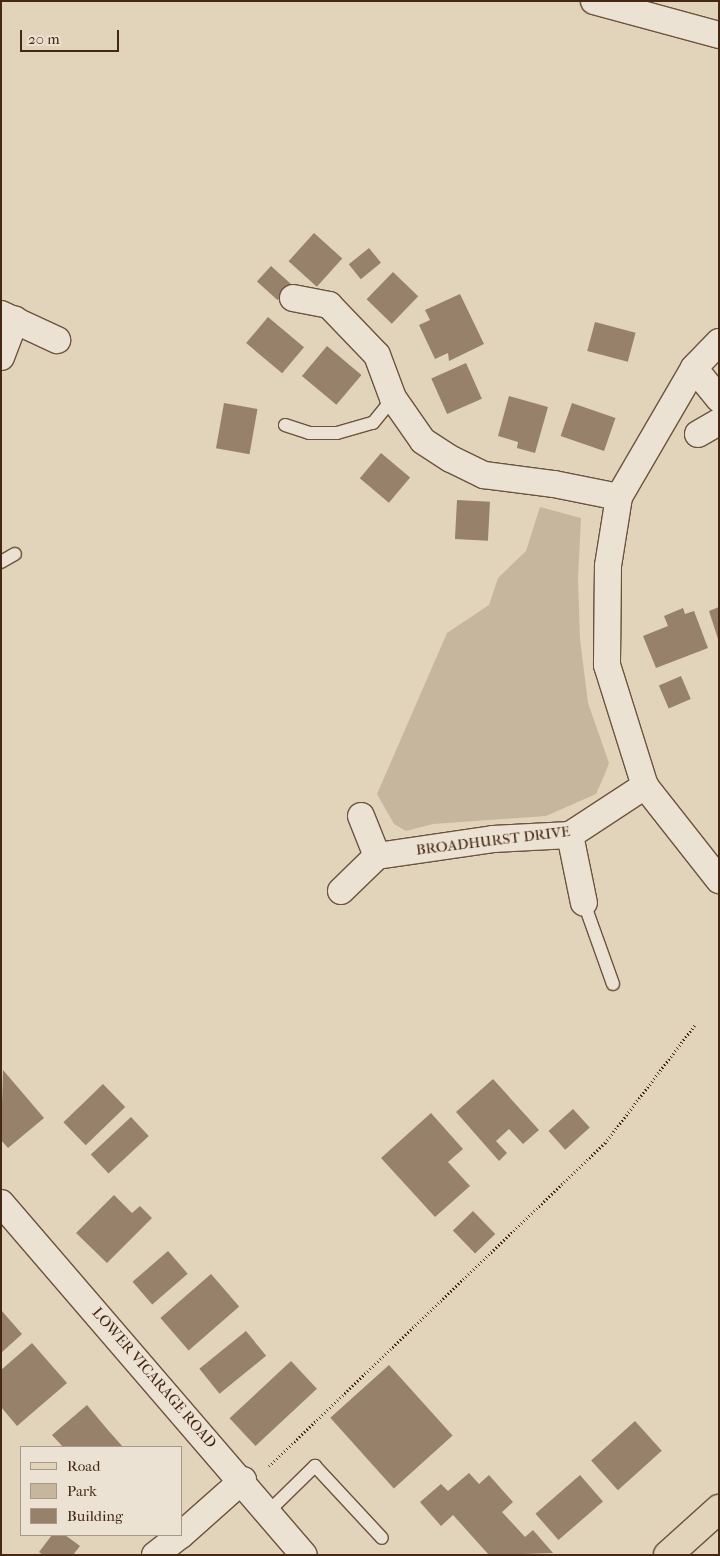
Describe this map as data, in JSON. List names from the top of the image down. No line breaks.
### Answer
{"streets":{"street":["BROADHURST DRIVE","LOWER VICARAGE ROAD"]},"legend":["Road","Park","Building"],"scale_bar":"20 m"}
